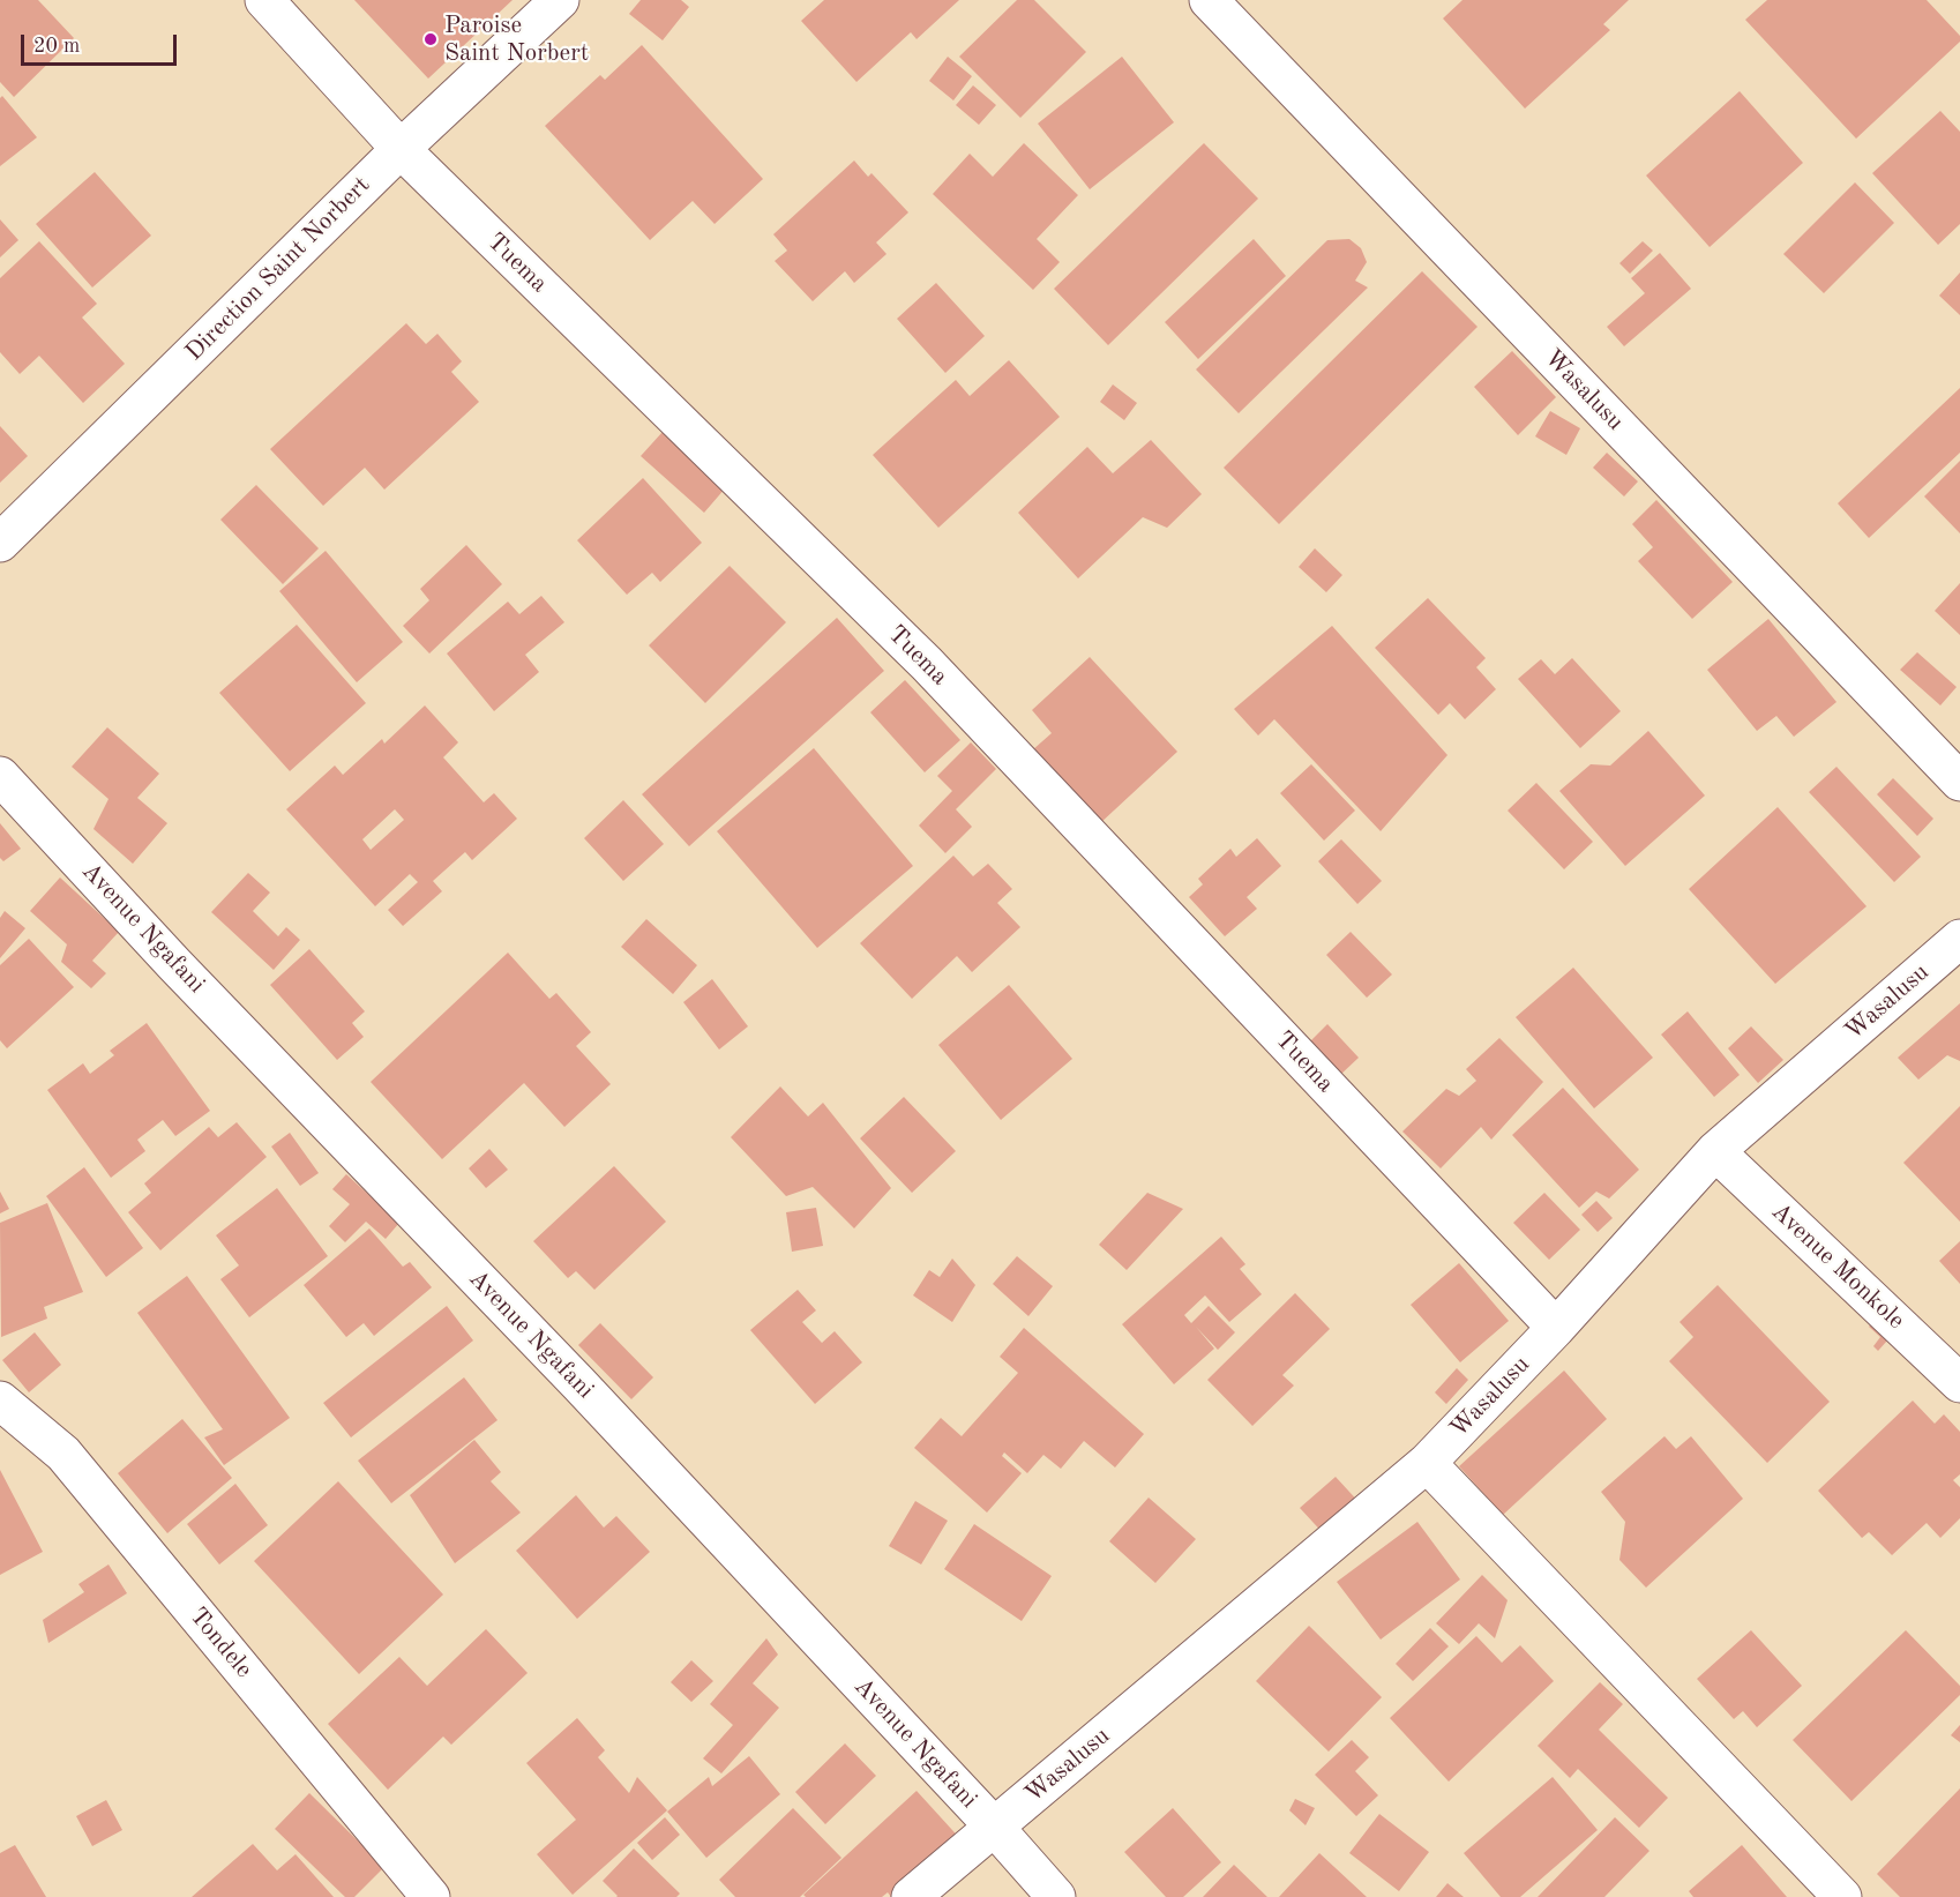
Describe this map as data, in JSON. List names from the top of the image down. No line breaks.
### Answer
{"streets":{"street":["Tuema","Direction Saint Norbert","Wasalusu","Avenue Ngafani","Avenue Monkole","Tondele"]},"crossings":[["Tuema","Direction Saint Norbert"],["Tuema","Wasalusu"],["Wasalusu","Avenue Ngafani"],["Wasalusu","Avenue Monkole"]],"places":["Paroise Saint Norbert"],"scale_bar":"20 m"}
